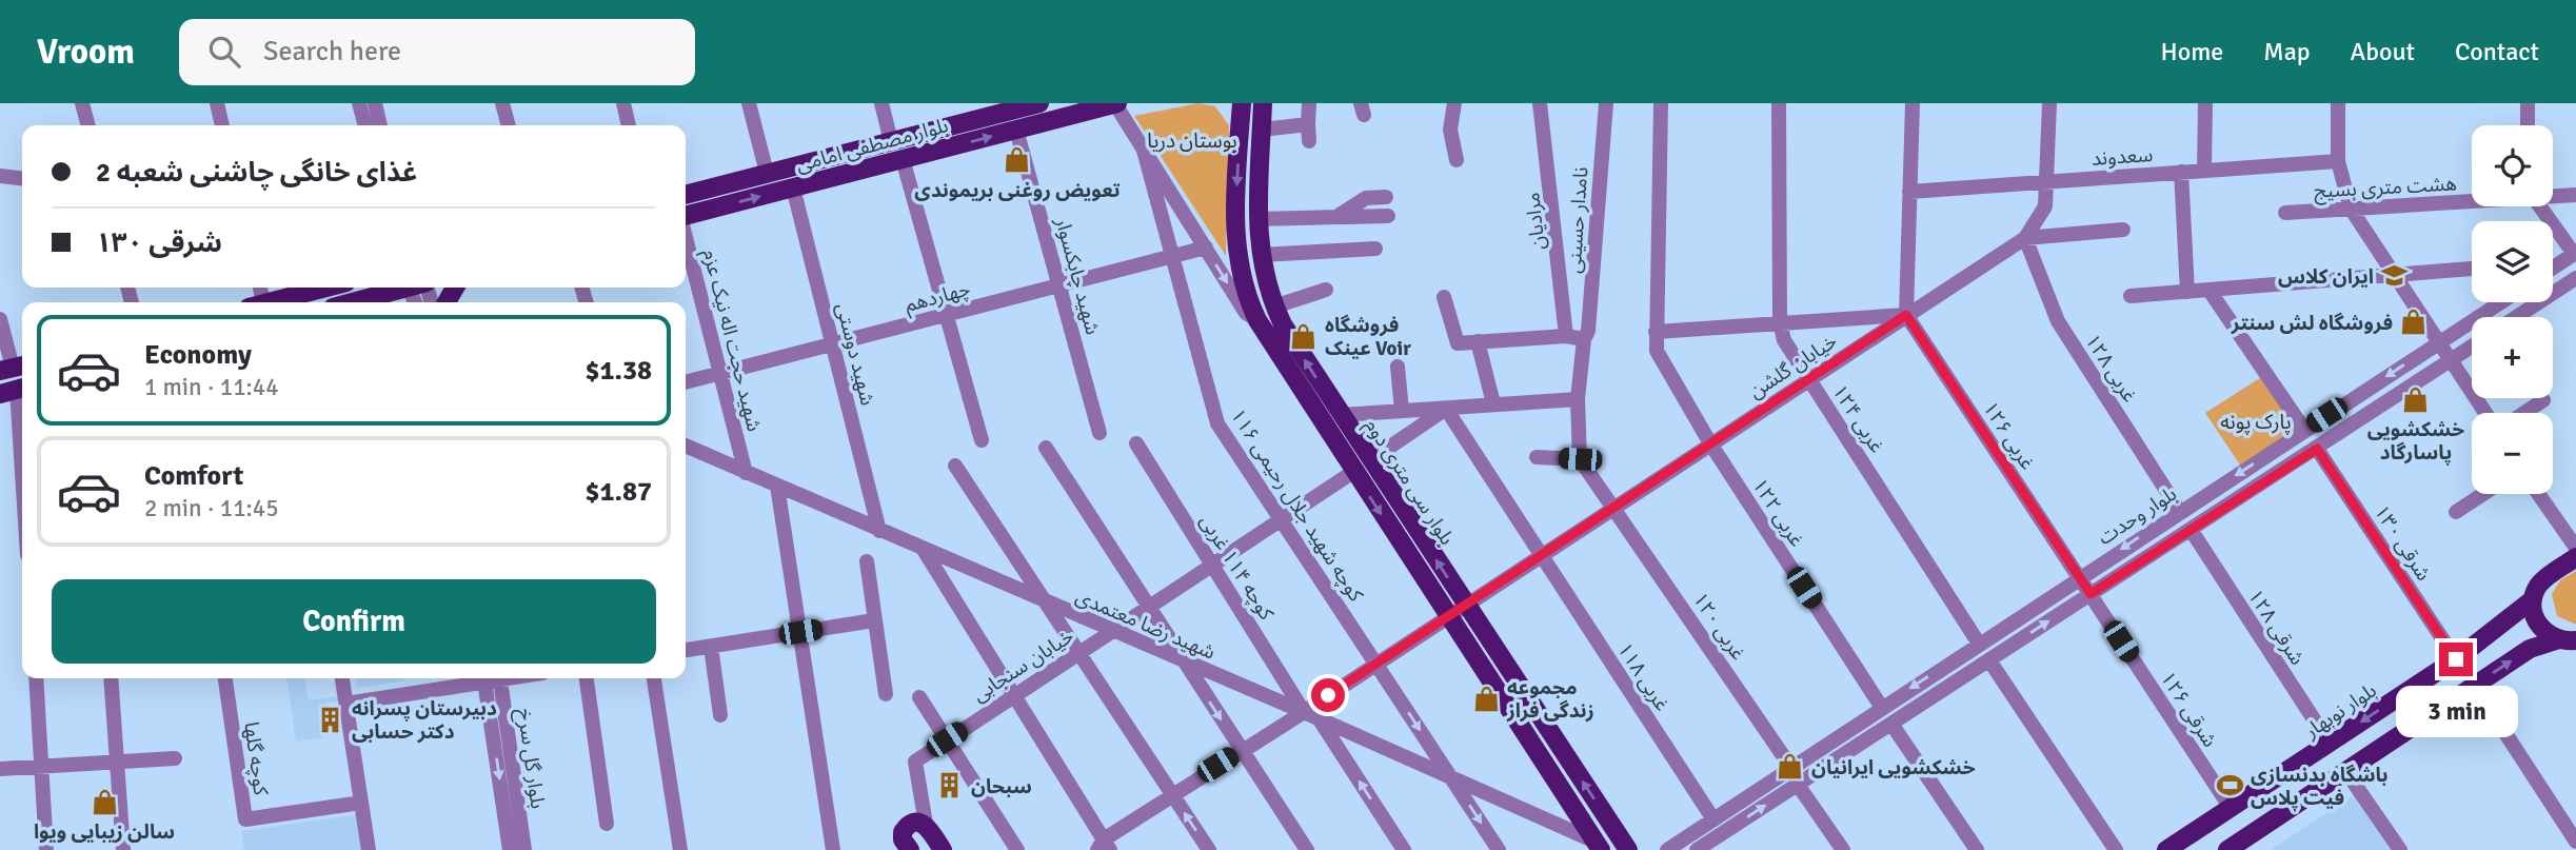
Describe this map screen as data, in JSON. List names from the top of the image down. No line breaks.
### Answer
{"streets":{"main road":["بلوار مصطفی امامی","بلوار سی متری دوم","بلوار نوبهار"],"street":["سعدوند","هشت متری بسیج","نامدار حسینی","مرادیان","شهید چابکسوار","چهاردهم","شهید حجت اله نیک عزم","شهید دوستی","خیابان گلشن","۱۲۸ غربی","۱۲۴ غربی","۱۲۶ غربی","کوچه شهید جلال رحیمی ۱۱۶","۱۲۲ غربی","بلوار وحدت","۱۳۰ شرقی","کوچه ۱۱۴ غربی","شهید رضا معتمدی","۱۲۰ غربی","۱۲۸ شرقی","خیابان سنجابی","۱۱۸ غربی","۱۲۶ شرقی","کوچه گلها","بلوار گل سرخ"]},"crossings":[["بلوار مصطفی امامی","شهید چابکسوار"],["بلوار مصطفی امامی","شهید دوستی"],["سعدوند","خیابان گلشن"],["نامدار حسینی","۱۲۰ غربی"],["شهید چابکسوار","چهاردهم"],["چهاردهم","شهید حجت اله نیک عزم"],["چهاردهم","شهید دوستی"],["چهاردهم","کوچه شهید جلال رحیمی ۱۱۶"],["شهید حجت اله نیک عزم","شهید رضا معتمدی"],["شهید دوستی","شهید رضا معتمدی"],["خیابان گلشن","۱۲۸ غربی"],["خیابان گلشن","۱۲۴ غربی"],["خیابان گلشن","۱۲۶ غربی"],["خیابان گلشن","بلوار سی متری دوم"],["خیابان گلشن","کوچه شهید جلال رحیمی ۱۱۶"],["خیابان گلشن","۱۲۲ غربی"],["خیابان گلشن","کوچه ۱۱۴ غربی"],["خیابان گلشن","شهید رضا معتمدی"],["خیابان گلشن","۱۲۰ غربی"],["خیابان گلشن","۱۱۸ غربی"],["۱۲۸ غربی","بلوار وحدت"],["۱۲۴ غربی","بلوار وحدت"],["۱۲۶ غربی","بلوار وحدت"],["۱۲۶ غربی","۱۲۶ شرقی"],["بلوار سی متری دوم","شهید رضا معتمدی"],["بلوار سی متری دوم","خیابان سنجابی"],["کوچه شهید جلال رحیمی ۱۱۶","شهید رضا معتمدی"],["کوچه شهید جلال رحیمی ۱۱۶","خیابان سنجابی"],["۱۲۲ غربی","بلوار وحدت"],["بلوار وحدت","۱۳۰ شرقی"],["بلوار وحدت","۱۲۰ غربی"],["بلوار وحدت","۱۲۸ شرقی"],["بلوار وحدت","۱۱۸ غربی"],["بلوار وحدت","۱۲۶ شرقی"],["۱۳۰ شرقی","بلوار نوبهار"],["کوچه ۱۱۴ غربی","شهید رضا معتمدی"],["کوچه ۱۱۴ غربی","خیابان سنجابی"],["شهید رضا معتمدی","خیابان سنجابی"],["۱۲۸ شرقی","بلوار نوبهار"],["۱۲۶ شرقی","بلوار نوبهار"]],"parks":["بوستان دریا","پارک پونه"],"places":{"shop":["تعویض روغنی بریموندی","فروشگاه لش سنتر","فروشگاه عینک Voir","خشکشویی پاسارگاد","مجموعه زندگی فراز","خشکشویی ایرانیان","سالن زیبایی ویوا"],"school or university":["ایران کلاس"],"building":["دبیرستان پسرانه دکتر حسابی","سبحان"],"sports":["باشگاه بدنسازی فیت پلاس"]},"page":{"header":"Vroom","search":"Search here","nav":["Home","Map","About","Contact"],"map_buttons":["+","−"],"banner":["غذای خانگی چاشنی شعبه 2","۱۳۰ شرقی"],"list":[{"name":"Economy","note":"1 min · 11:44","value":"$1.38"},{"name":"Comfort","note":"2 min · 11:45","value":"$1.87"}],"buttons":"Confirm","bubble":"3 min"}}
